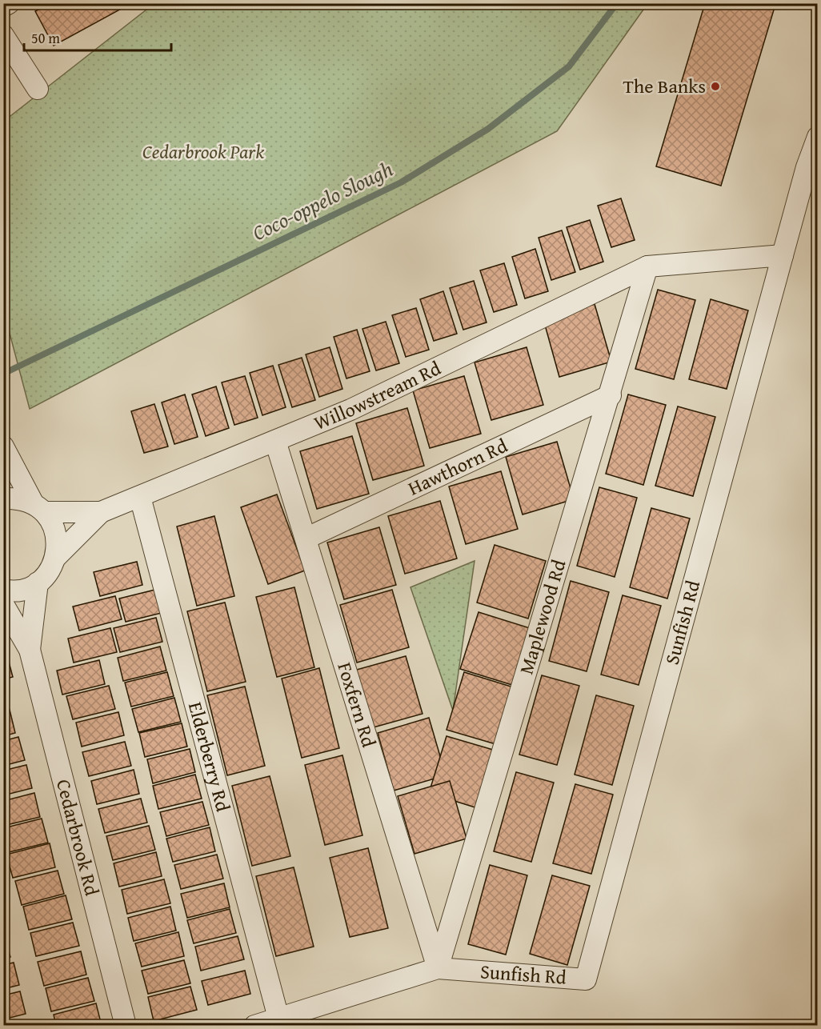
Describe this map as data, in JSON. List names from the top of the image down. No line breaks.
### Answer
{"streets":{"street":["Willowstream Rd","Hawthorn Rd","Maplewood Rd","Sunfish Rd","Foxfern Rd","Elderberry Rd","Cedarbrook Rd"]},"crossings":[["Willowstream Rd","Maplewood Rd"],["Willowstream Rd","Foxfern Rd"],["Willowstream Rd","Elderberry Rd"],["Hawthorn Rd","Maplewood Rd"],["Hawthorn Rd","Foxfern Rd"],["Maplewood Rd","Sunfish Rd"],["Maplewood Rd","Foxfern Rd"],["Sunfish Rd","Foxfern Rd"]],"water":["Coco-oppelo Slough"],"parks":["Cedarbrook Park"],"places":["The Banks"],"scale_bar":"50 m"}
